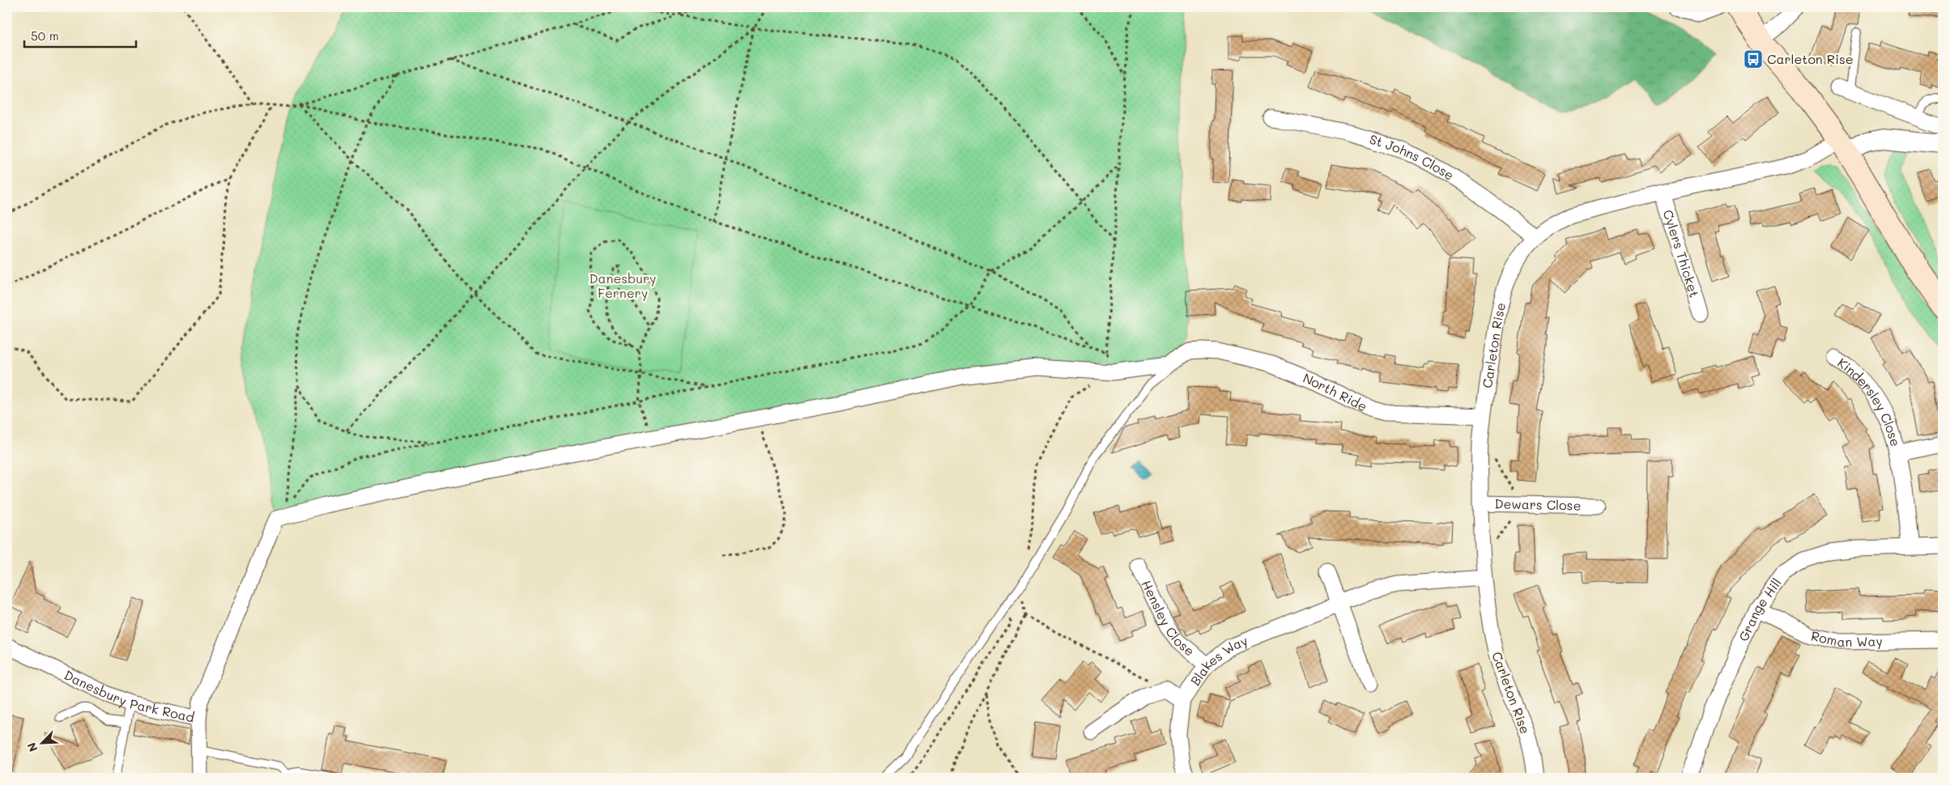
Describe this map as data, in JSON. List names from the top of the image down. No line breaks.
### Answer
{"streets":{"street":["St Johns Close","Cylers Thicket","Carleton Rise","North Ride","Kindersley Close","Dewars Close","Grange Hill","Hensley Close","Roman Way","Blakes Way","Danesbury Park Road"]},"crossings":[["St Johns Close","Carleton Rise"],["Cylers Thicket","Carleton Rise"],["Carleton Rise","North Ride"],["Carleton Rise","Dewars Close"],["Carleton Rise","Blakes Way"],["Kindersley Close","Grange Hill"],["Grange Hill","Roman Way"],["Hensley Close","Blakes Way"]],"parks":["Danesbury Fernery"],"places":{"bus stop":["Carleton Rise"]},"scale_bar":"50 m","north":"bottom left"}
